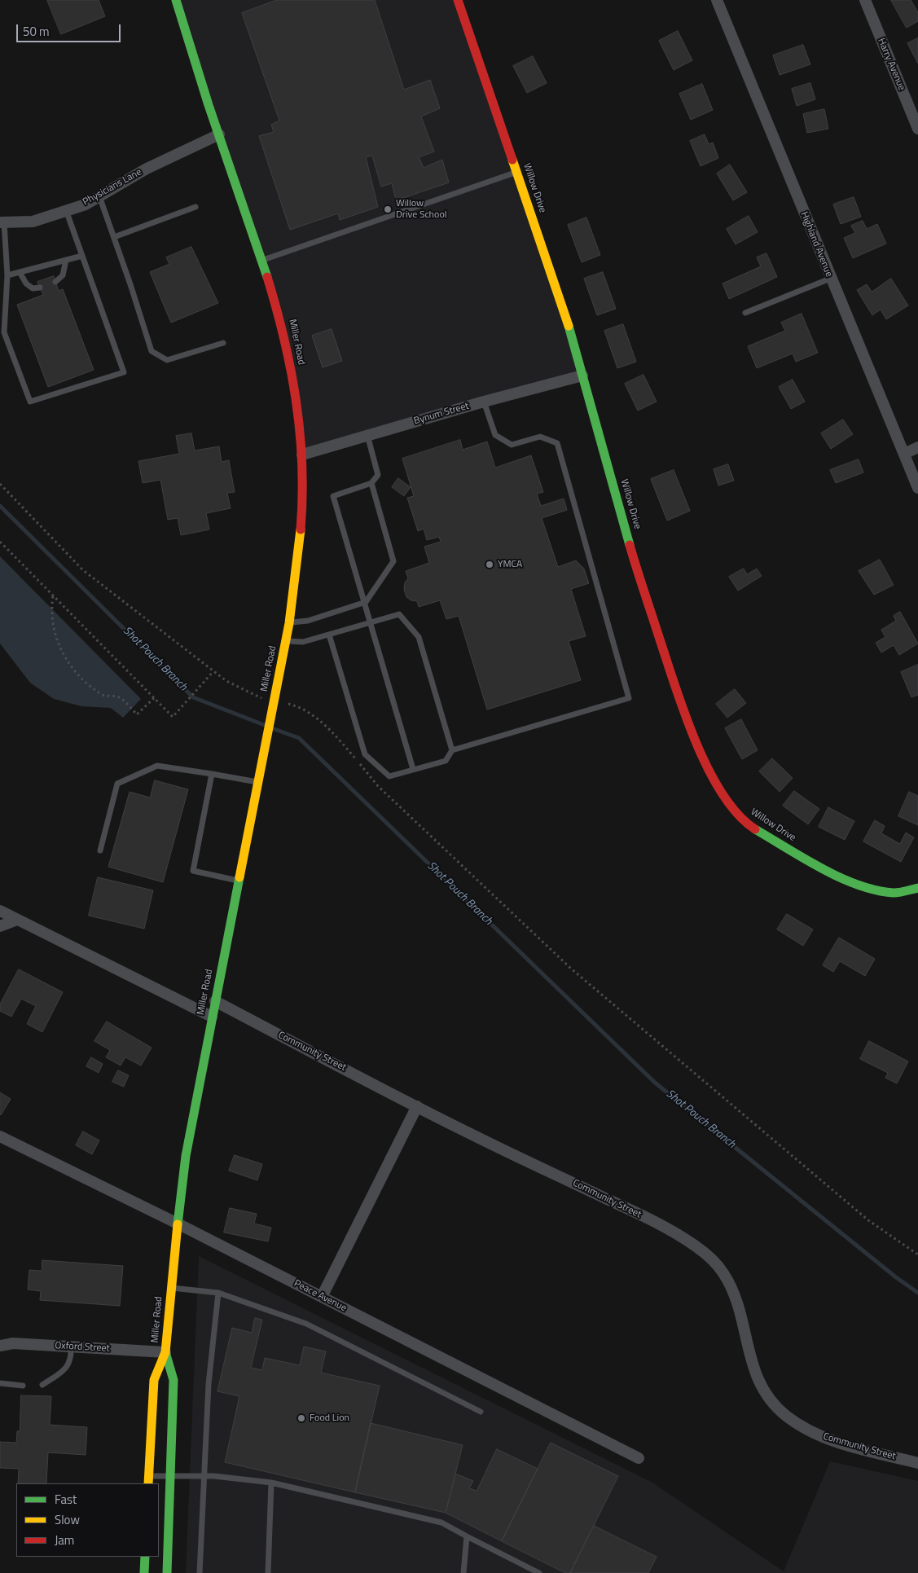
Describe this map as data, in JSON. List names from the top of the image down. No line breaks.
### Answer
{"streets":{"main road":["Willow Drive","Miller Road"],"street":["Harry Avenue","Physicians Lane","Highland Avenue","Bynum Street","Community Street","Peace Avenue","Oxford Street"]},"crossings":[["Physicians Lane","Miller Road"],["Willow Drive","Bynum Street"],["Miller Road","Bynum Street"],["Miller Road","Community Street"],["Miller Road","Peace Avenue"],["Miller Road","Oxford Street"]],"water":["Shot Pouch Branch"],"places":["Willow Drive School","YMCA","Food Lion"],"legend":["Fast","Slow","Jam"],"scale_bar":"50 m"}
